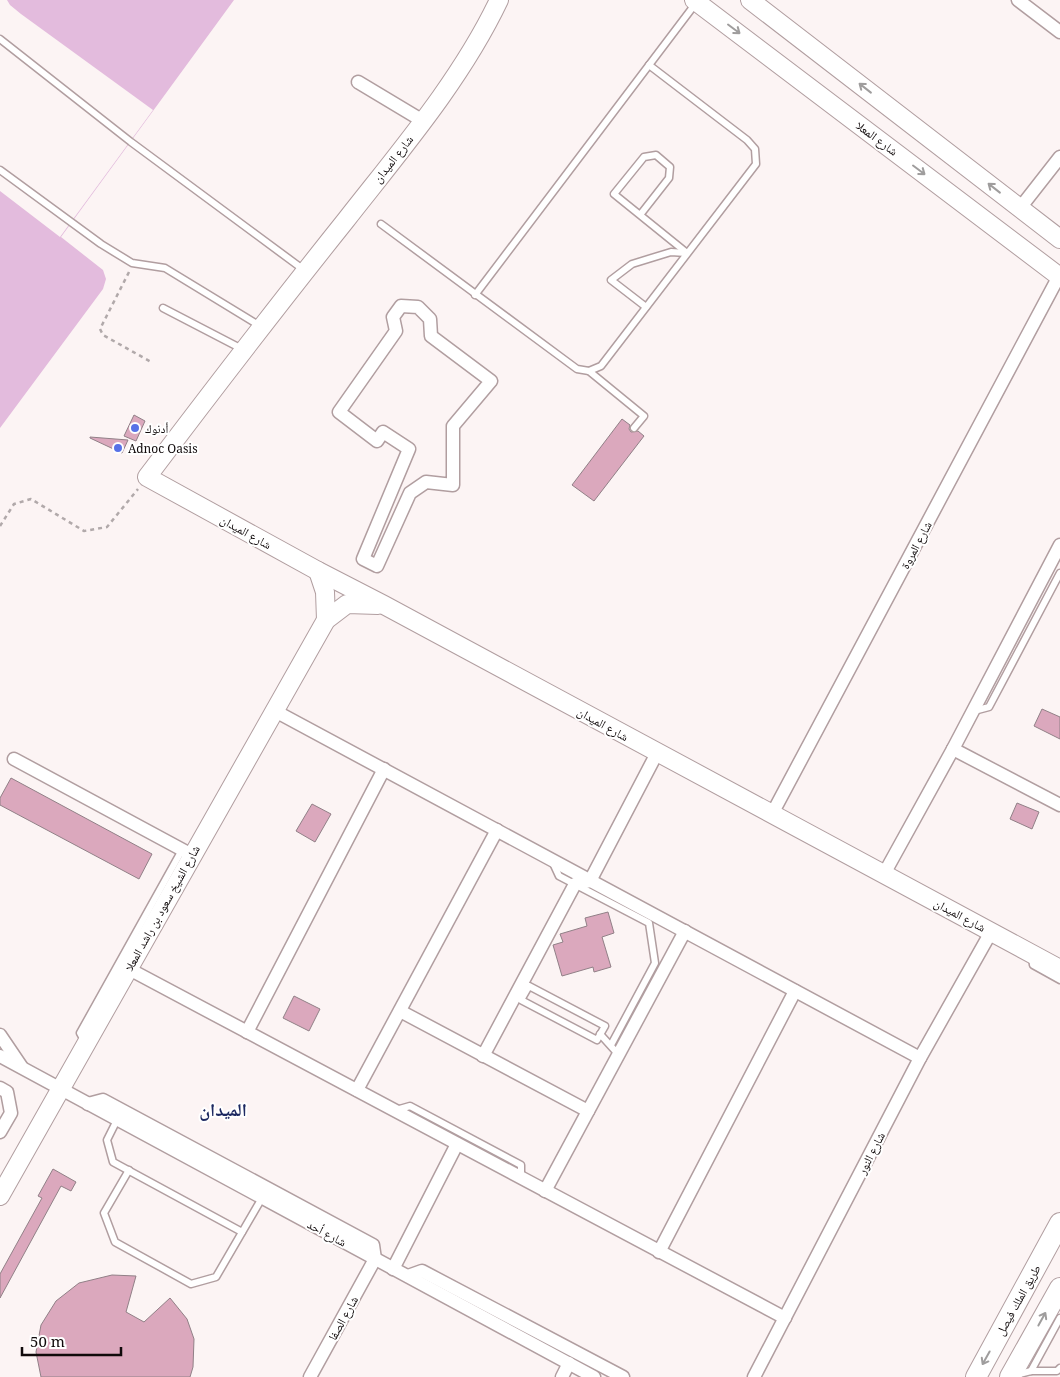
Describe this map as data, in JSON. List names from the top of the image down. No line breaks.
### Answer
{"streets":{"main road":["طريق الملك فيصل"],"street":["شارع المعلا","شارع الميدان","شارع المروة","شارع الشيخ سعود بن راشد المعلا","شارع النور","شارع أحد","شارع الصفا"]},"crossings":[["شارع المعلا","شارع المروة"],["شارع الميدان","شارع المروة"],["شارع الميدان","شارع الشيخ سعود بن راشد المعلا"],["شارع الميدان","شارع النور"],["شارع الشيخ سعود بن راشد المعلا","شارع أحد"],["شارع أحد","شارع الصفا"]],"districts":["الميدان"],"places":["أدنوك","Adnoc Oasis"],"scale_bar":"50 m"}
